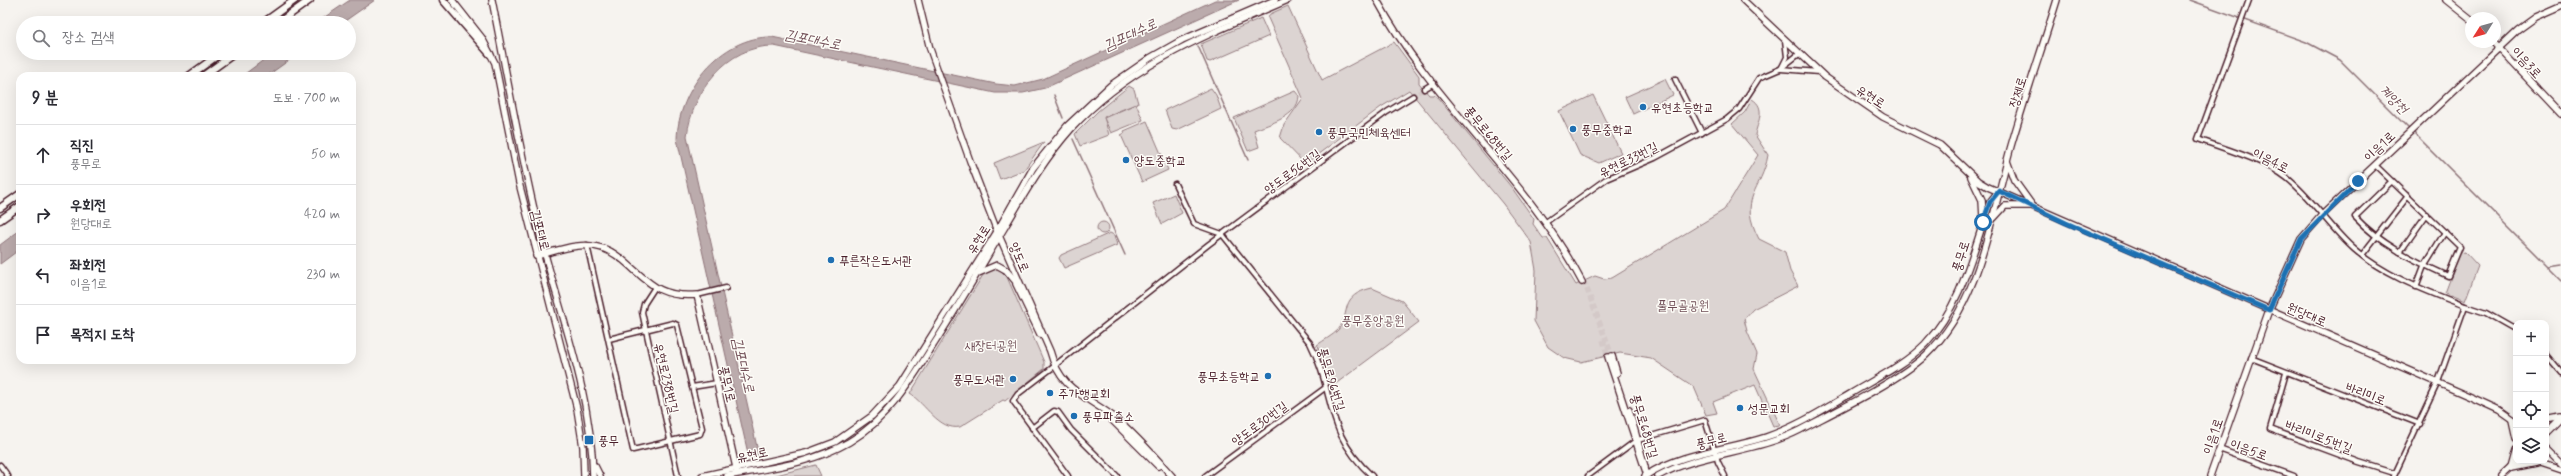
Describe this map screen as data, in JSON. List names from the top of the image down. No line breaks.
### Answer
{"streets":{"street":["이음3로","장제로","유현로","풍무로68번길","이음1로","유현로33번길","이음4로","양도로56번길","김포대로","풍무로","양도로","원당대로","유현로238번길","풍무로96번길","풍무1로","바리미로","양도로30번길","바리미로5번길","이음5로"]},"crossings":[["이음3로","이음1로"],["장제로","유현로"],["장제로","풍무로"],["장제로","원당대로"],["유현로","유현로33번길"],["유현로","풍무로"],["유현로","양도로"],["유현로","원당대로"],["유현로","풍무1로"],["풍무로68번길","유현로33번길"],["풍무로68번길","풍무로"],["이음1로","이음4로"],["이음1로","원당대로"],["이음1로","바리미로"],["이음1로","이음5로"],["양도로56번길","양도로"],["양도로56번길","풍무로96번길"],["풍무로","원당대로"],["풍무로96번길","양도로30번길"],["바리미로","바리미로5번길"]],"water":["김포대수로","계양천"],"parks":["풀무골공원","풍무중앙공원","새장터공원"],"places":{"other":["유현초등학교","풍무중학교","풍무국민체육센터","양도중학교","푸른작은도서관","풍무초등학교","풍무도서관","주가행교회","성문교회","풍무파출소"],"transit":["풍무"]},"north":"bottom left","page":{"search":"장소 검색","heading":["9 분","도보 · 700 m"],"list":[["직진","풍무로","50 m"],["우회전","원당대로","420 m"],["좌회전","이음1로","230 m"],"목적지 도착"],"map_buttons":["+","−"]}}
